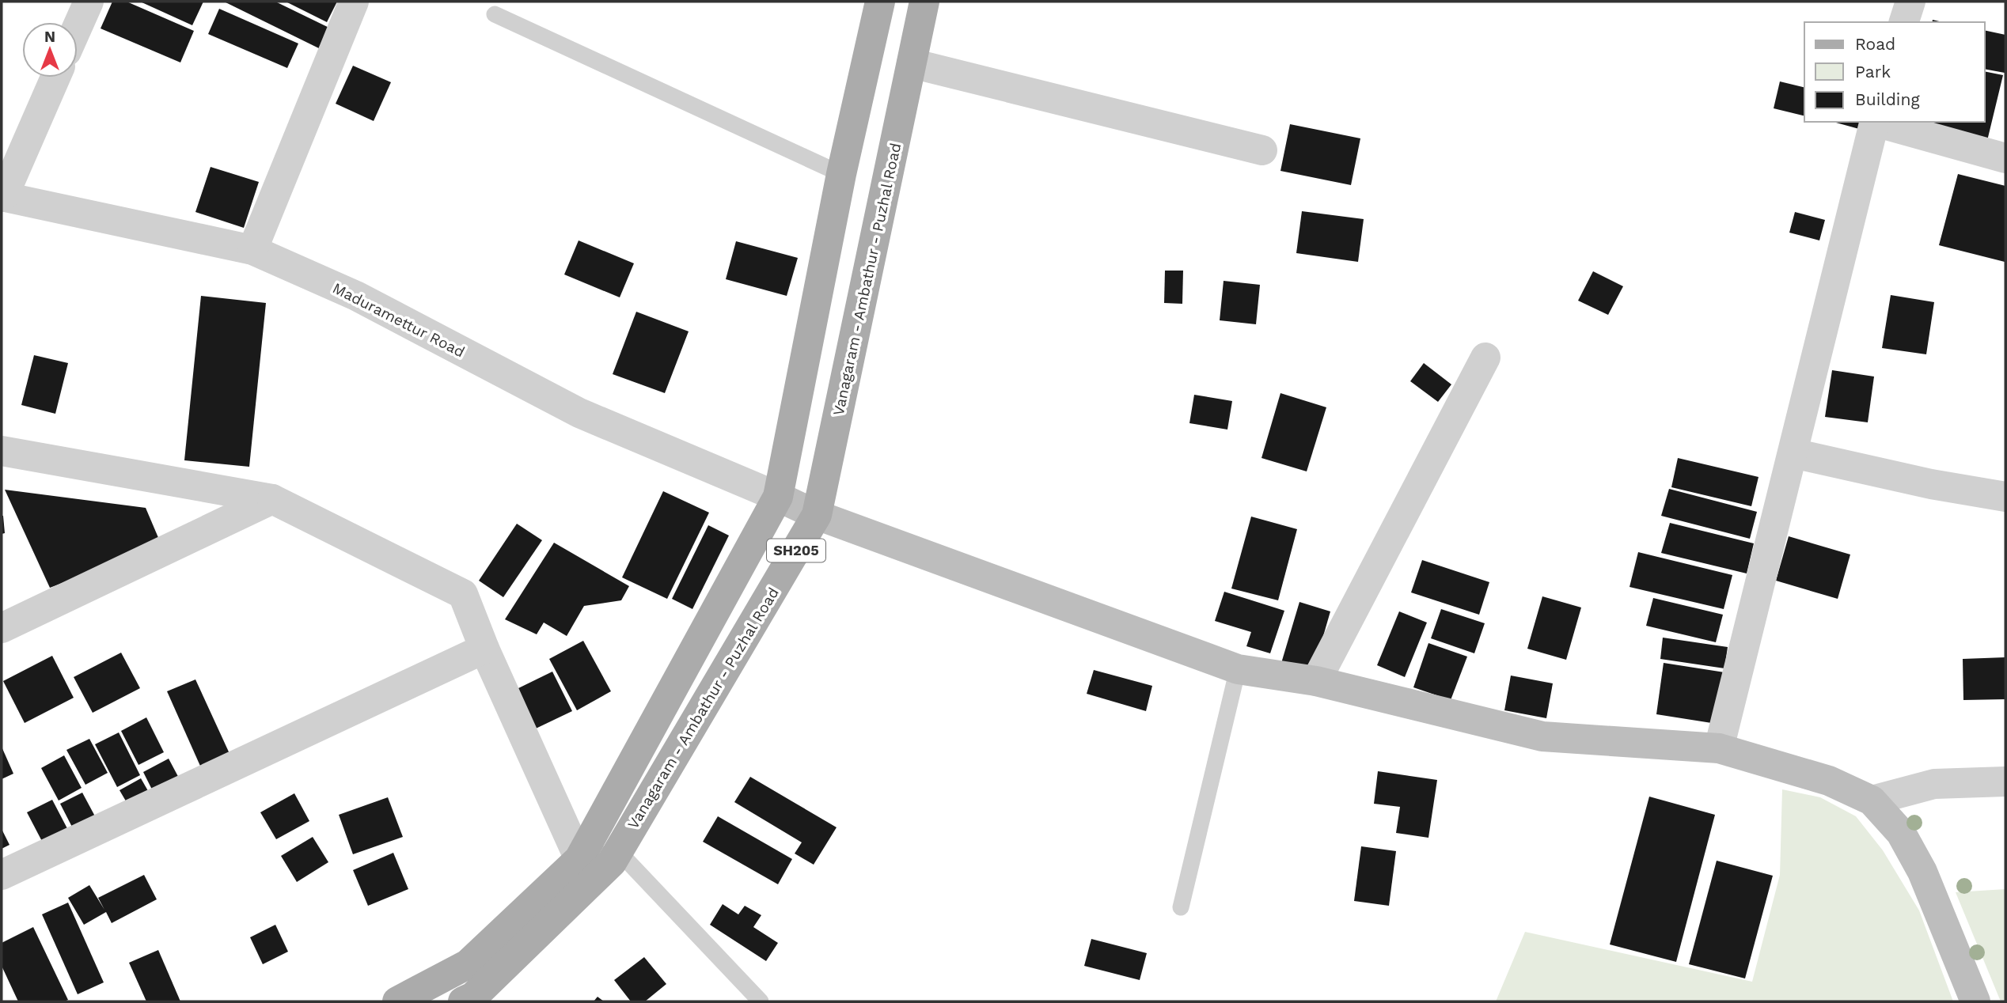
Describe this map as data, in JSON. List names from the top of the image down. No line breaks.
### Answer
{"streets":{"main road":["Vanagaram - Ambathur - Puzhal Road","SH205"],"street":["Maduramettur Road"]},"legend":["Road","Park","Building"],"north":"top"}
